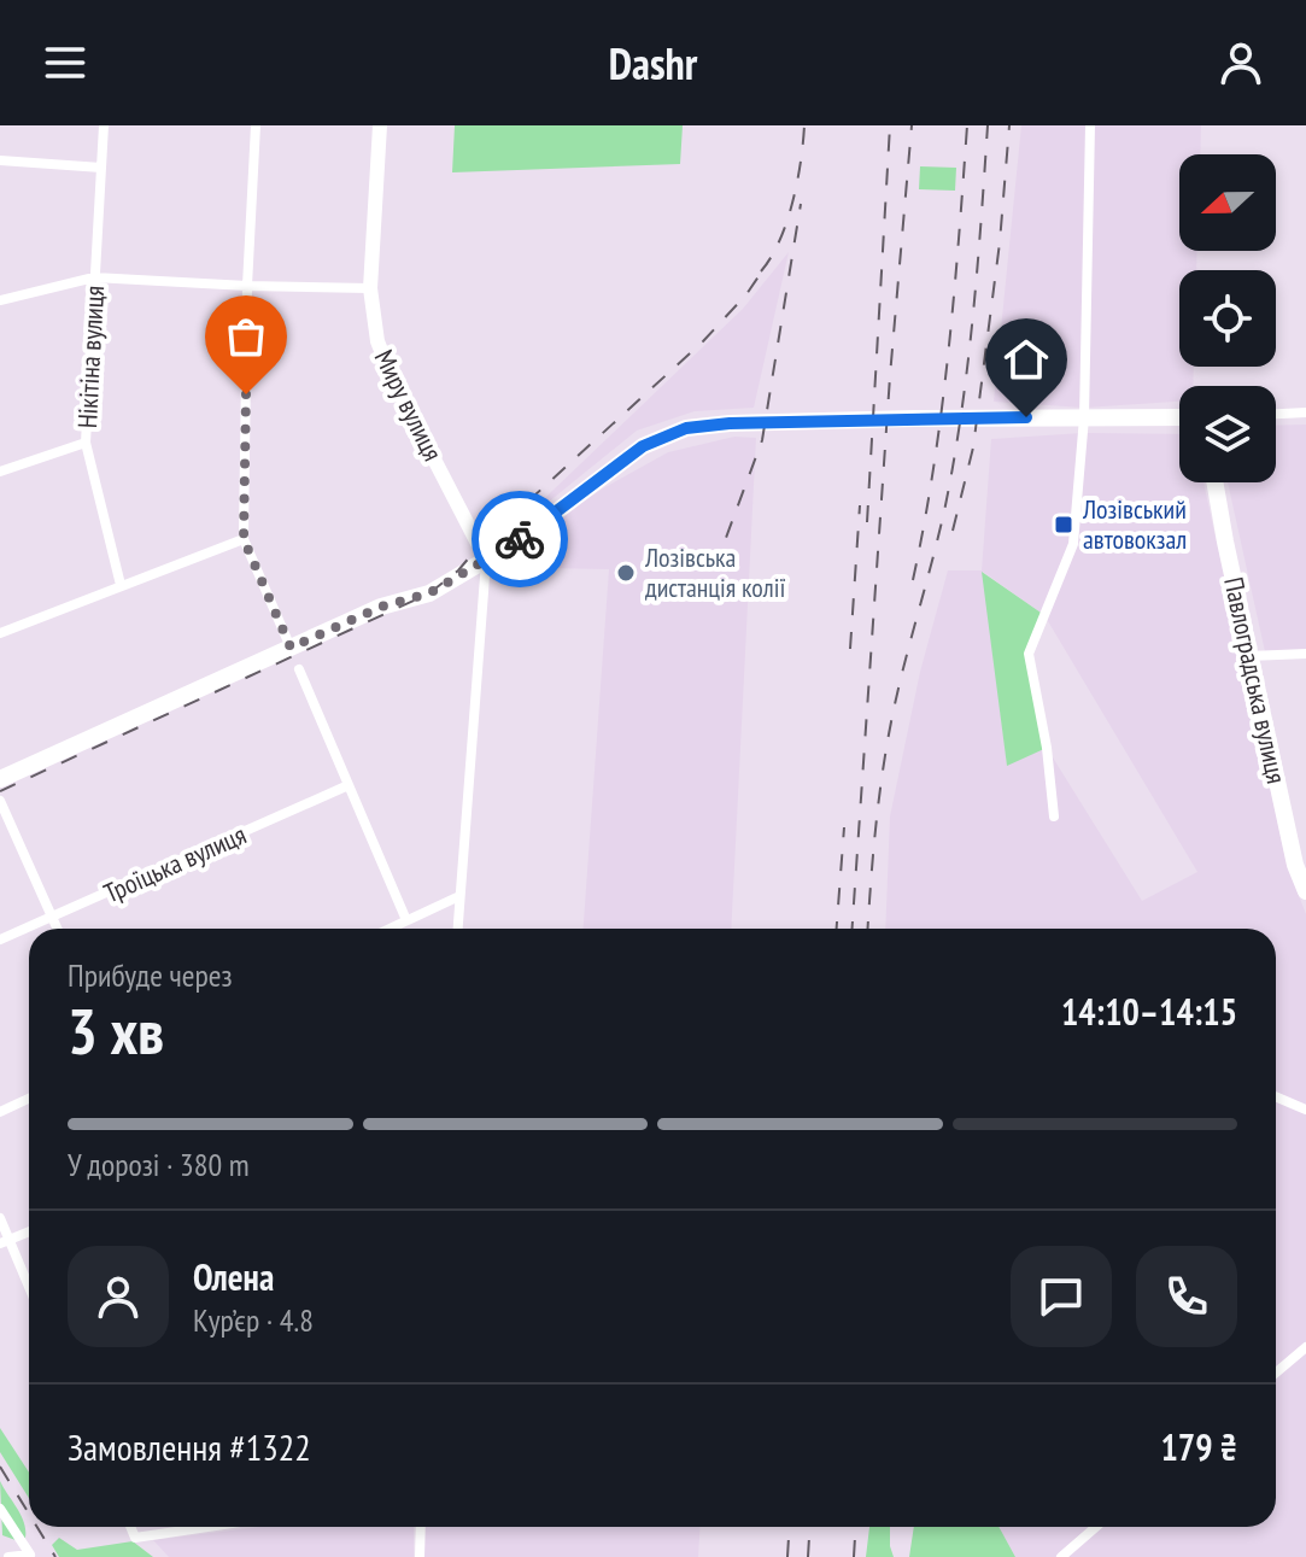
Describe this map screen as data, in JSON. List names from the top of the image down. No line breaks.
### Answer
{"streets":{"main road":["Миру вулиця","Павлоградська вулиця"],"street":["Нікітіна вулиця","Троїцька вулиця"]},"places":{"transit":["Лозівський автовокзал"],"other":["Лозівська дистанція колії"]},"north":"left","page":{"header":"Dashr","heading":["3 хв","Прибуде через","14:10–14:15"],"panel":["Олена","Кур’єр · 4.8","Замовлення #1322","179 ₴"],"bar":"У дорозі · 380 m"}}
